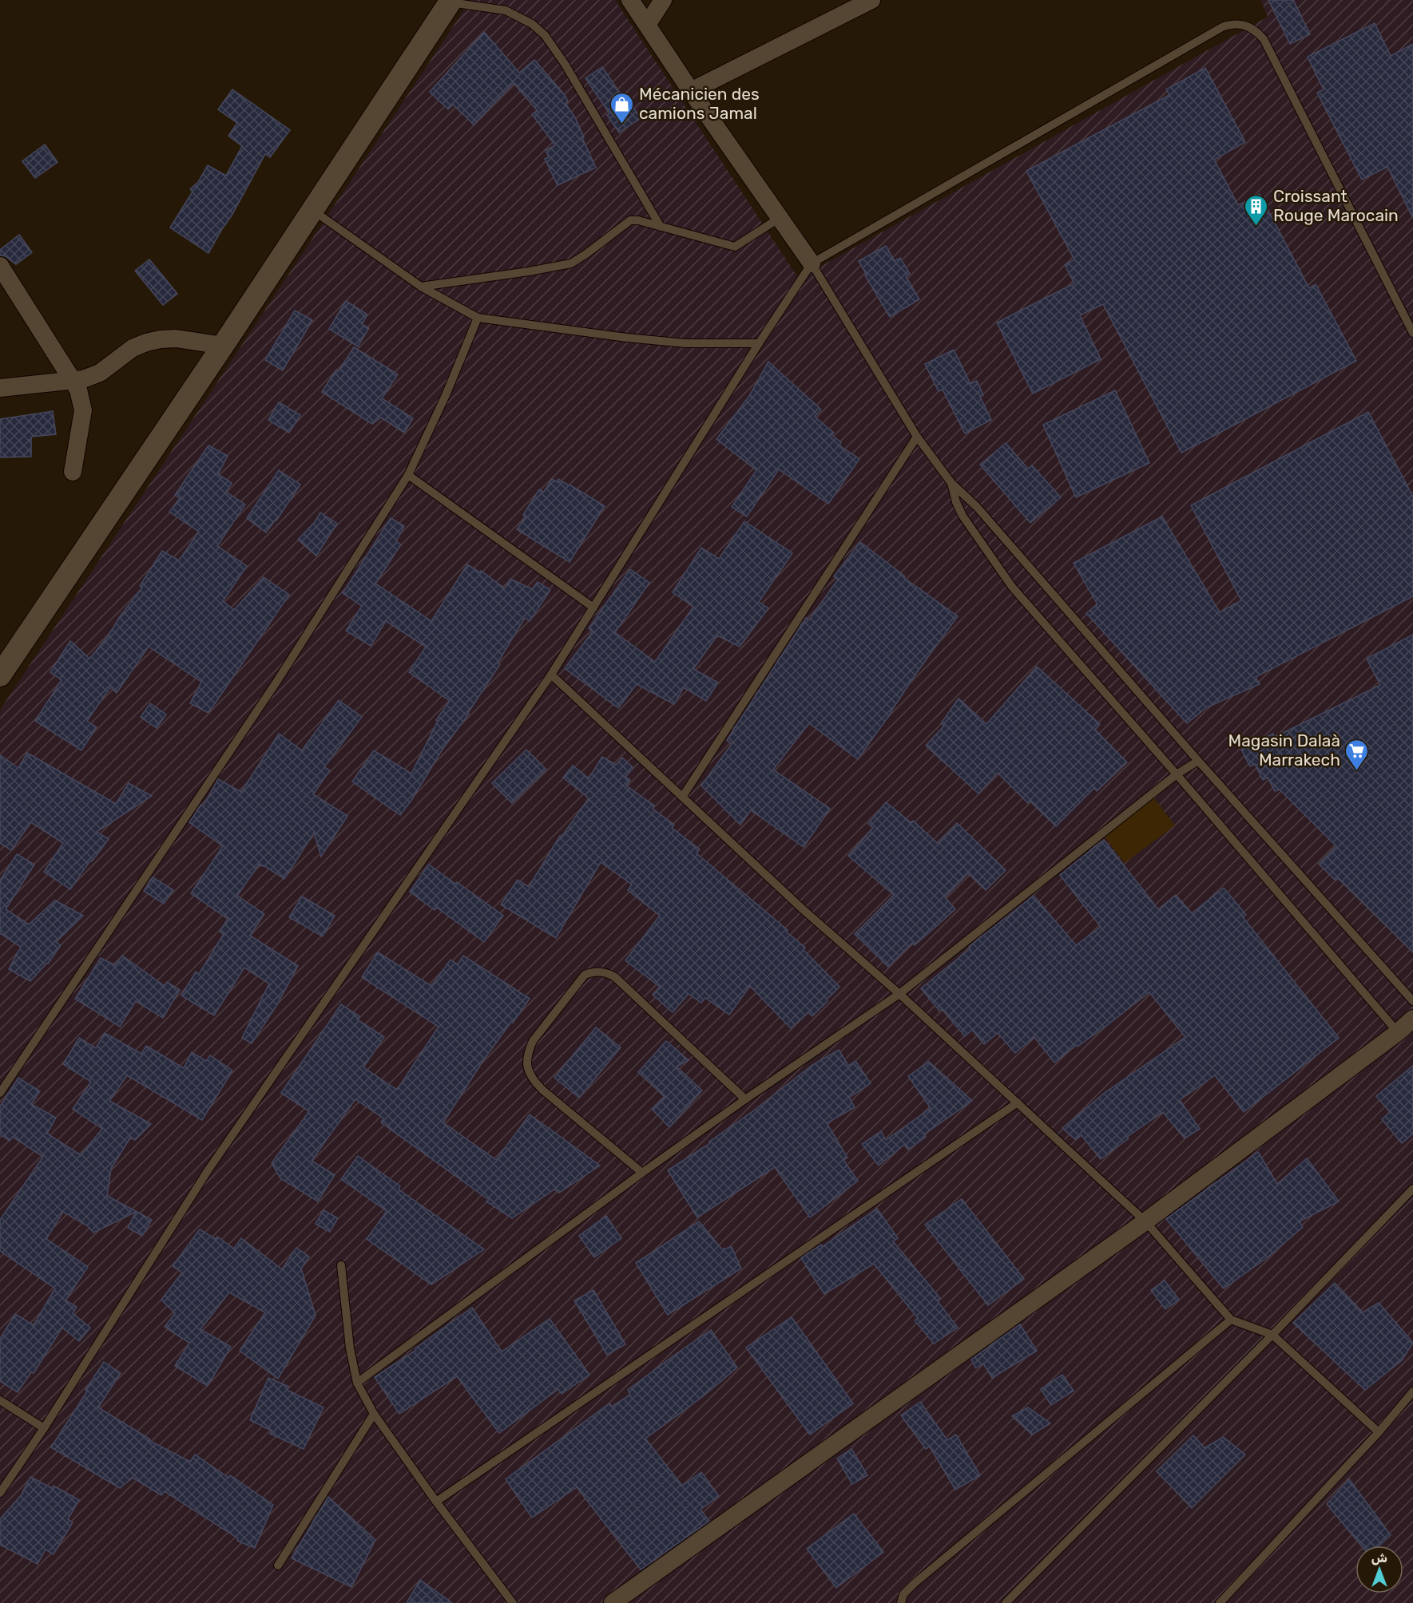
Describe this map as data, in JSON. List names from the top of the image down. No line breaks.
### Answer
{"places":{"shop":["Mécanicien des camions Jamal"],"building":["Croissant Rouge Marocain"],"supermarket":["Magasin Dalaà Marrakech"]},"north":"top"}
